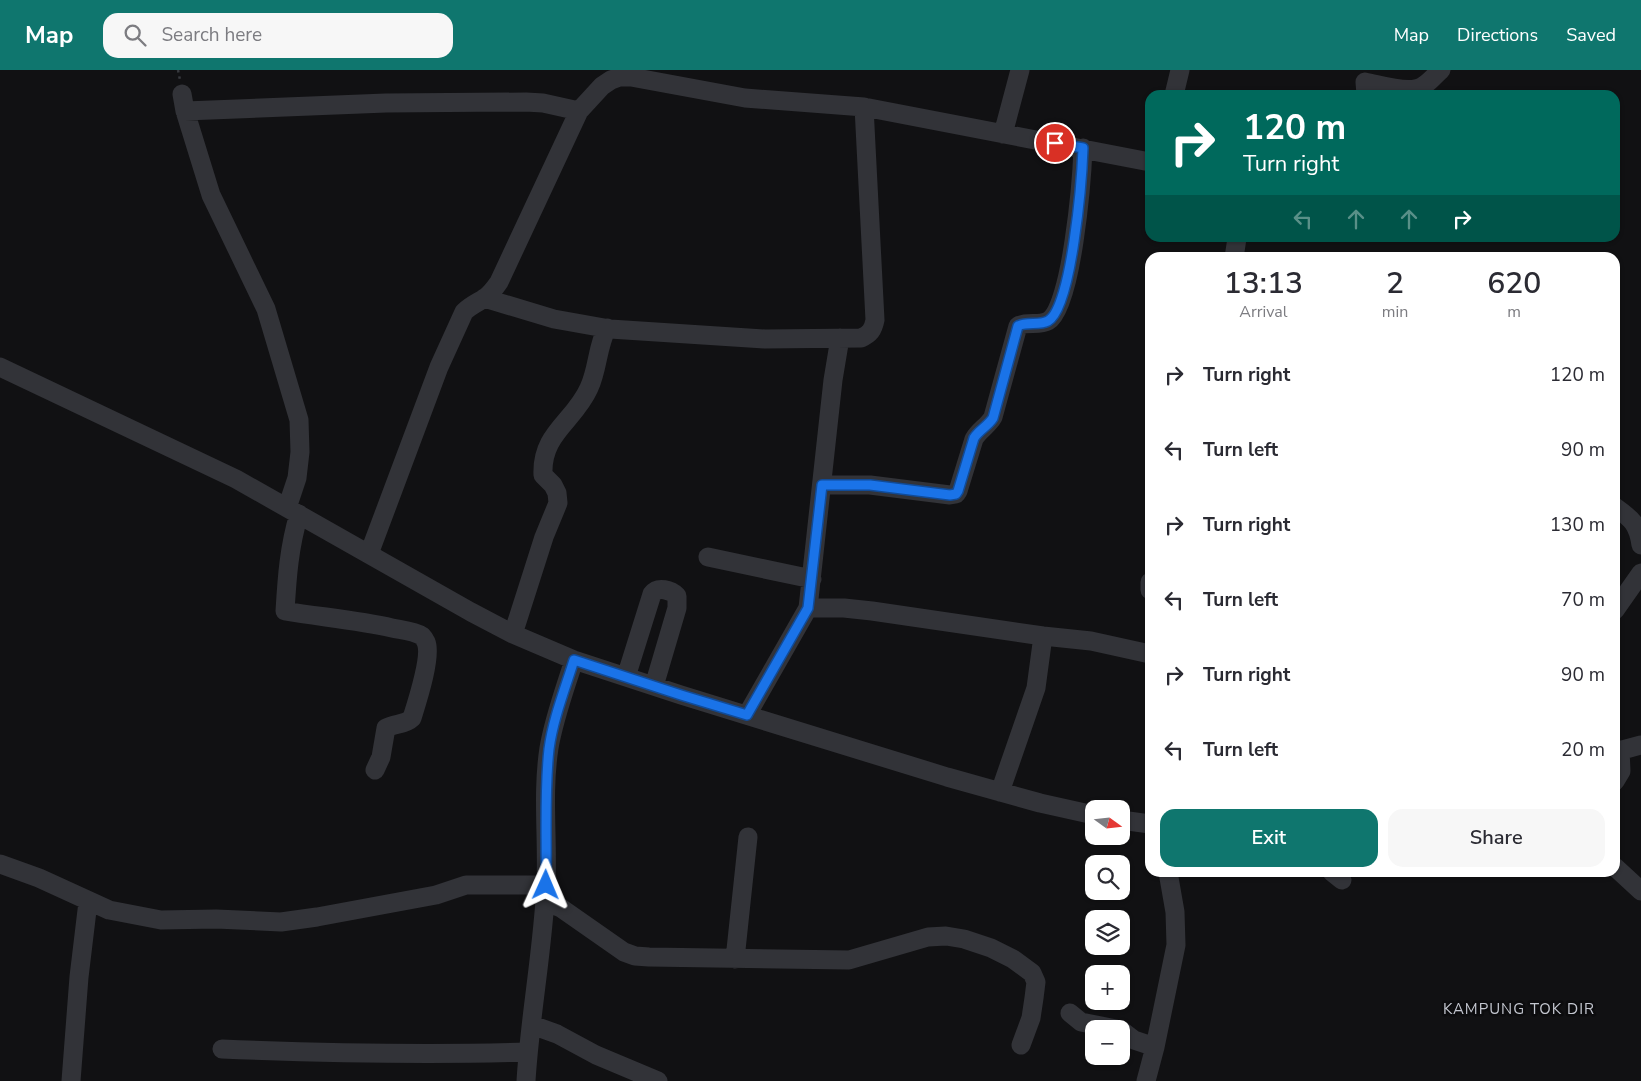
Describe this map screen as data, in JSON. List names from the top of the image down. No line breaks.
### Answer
{"districts":["KAMPUNG TOK DIR"],"north":"right","page":{"header":"Map","search":"Search here","nav":["Map","Directions","Saved"],"turn":["120 m","Turn right"],"eta":["13:13","Arrival","2","min","620","m"],"list":[{"name":"Turn right","value":"120 m"},{"name":"Turn left","value":"90 m"},{"name":"Turn right","value":"130 m"},{"name":"Turn left","value":"70 m"},{"name":"Turn right","value":"90 m"},{"name":"Turn left","value":"20 m"}],"buttons":["Exit","Share"],"map_buttons":["+","−"]}}
